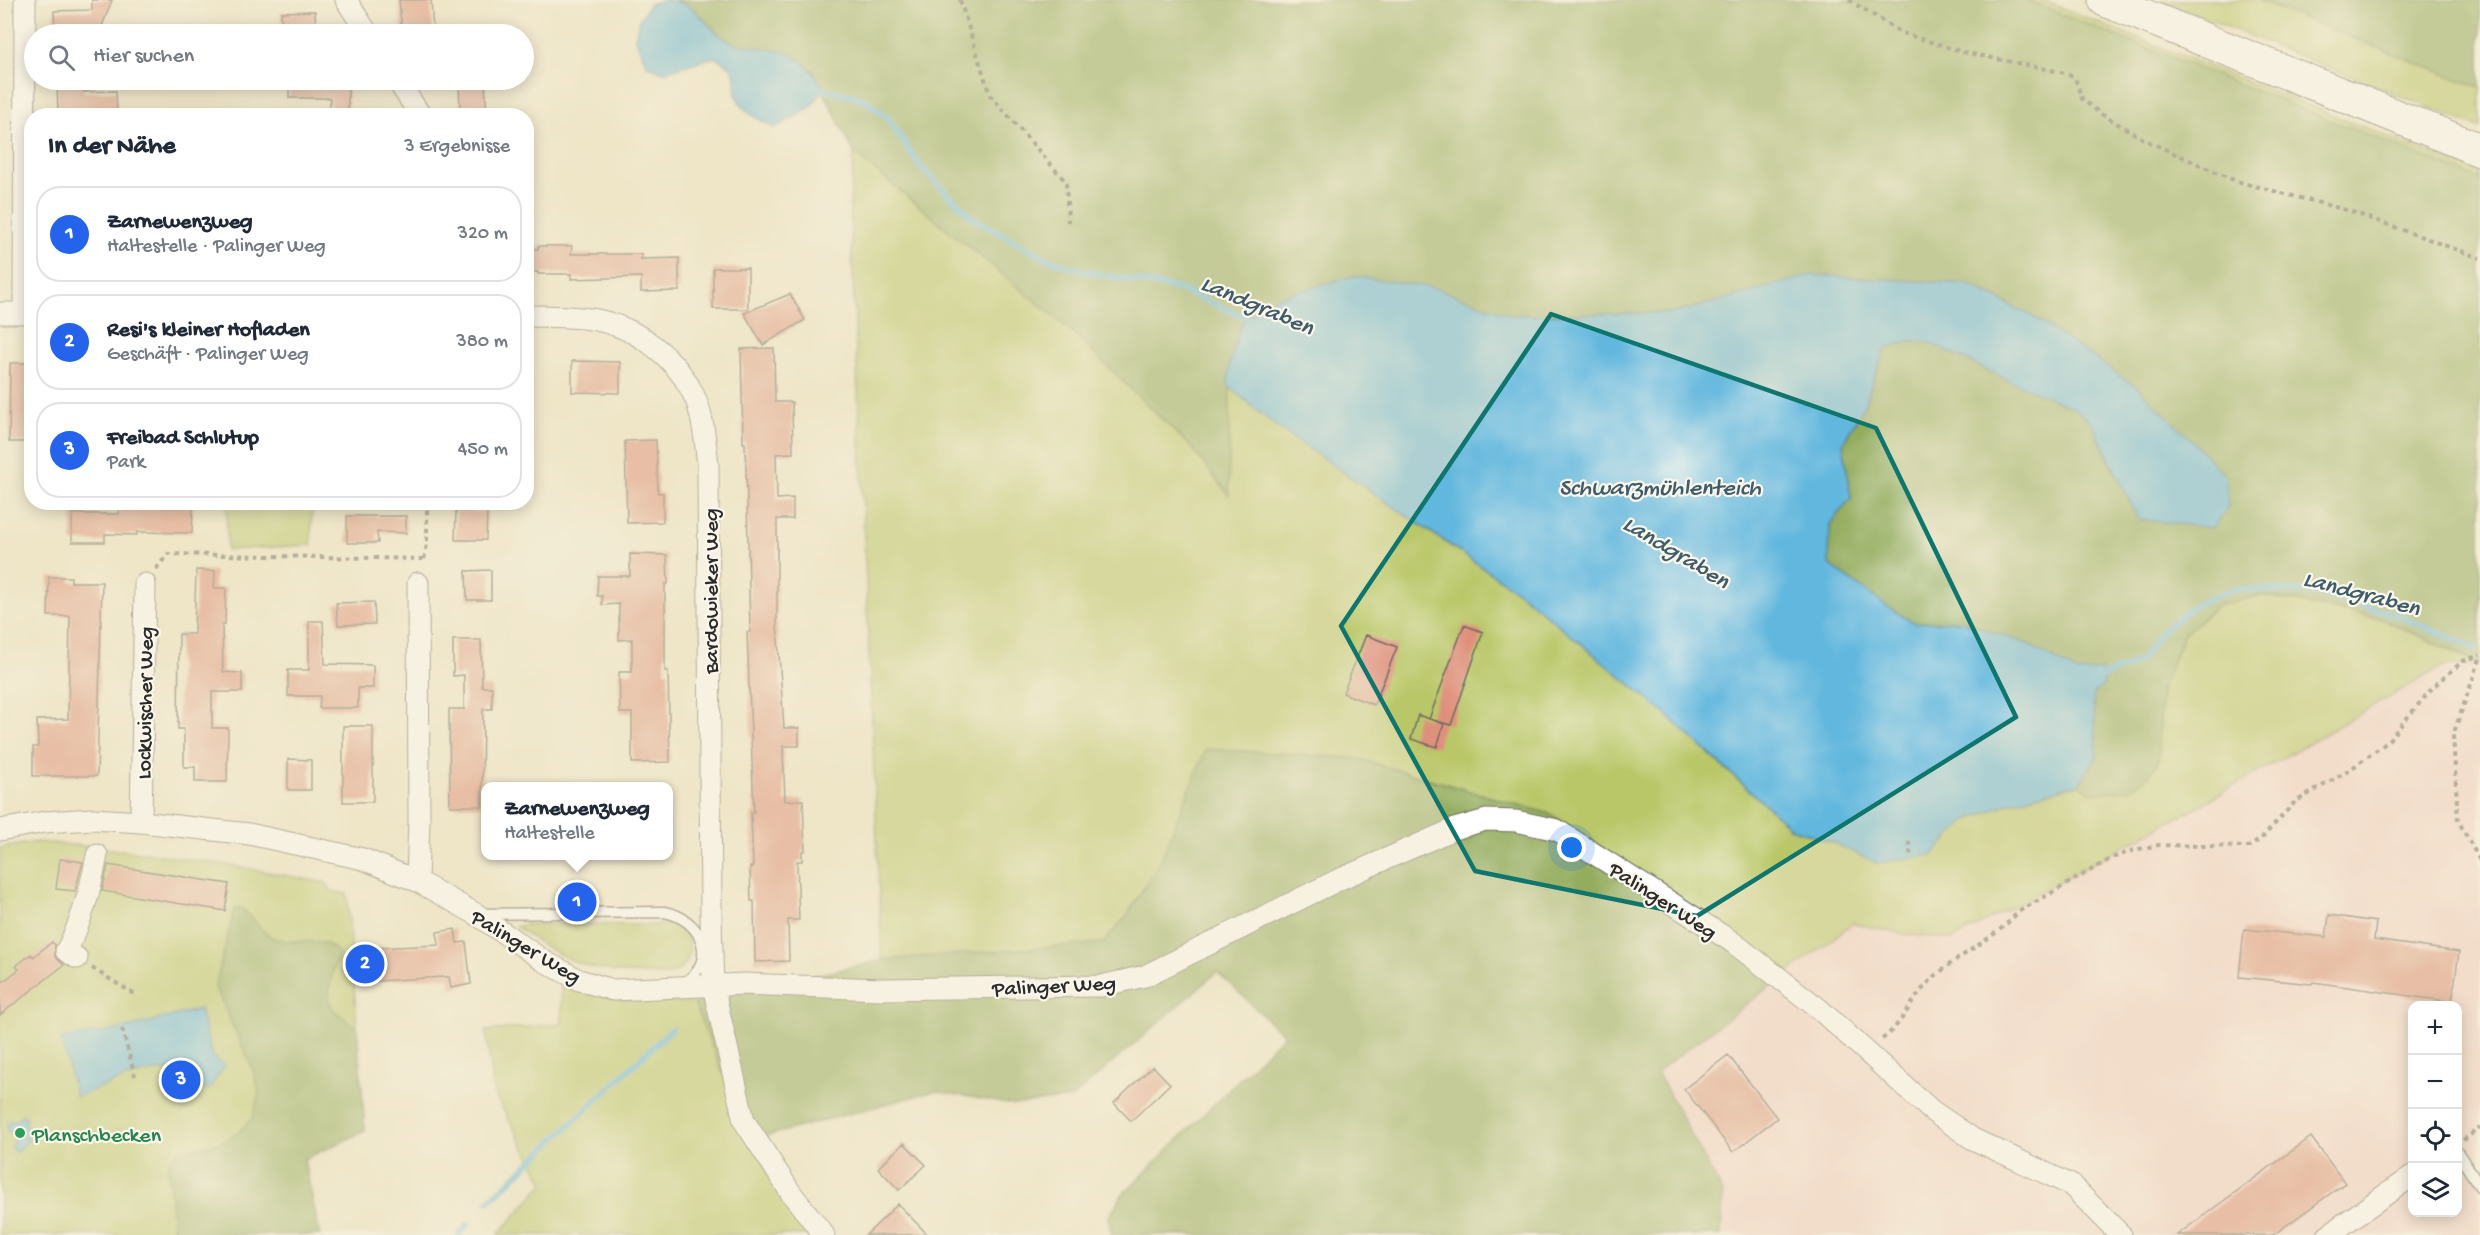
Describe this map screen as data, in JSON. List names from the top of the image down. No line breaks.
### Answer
{"streets":{"street":["Bardowieker Weg","Lockwischer Weg","Palinger Weg"]},"crossings":[["Bardowieker Weg","Palinger Weg"],["Lockwischer Weg","Palinger Weg"]],"water":["Landgraben","Schwarzmühlenteich"],"places":["Planschbecken"],"page":{"search":"Hier suchen","heading":["In der Nähe","3 Ergebnisse"],"list":[{"mark":"1","name":"Zarnewenzweg","note":"Haltestelle · Palinger Weg","value":"320 m"},{"mark":"2","name":"Resi's kleiner Hofladen","note":"Geschäft · Palinger Weg","value":"380 m"},{"mark":"3","name":"Freibad Schlutup","note":"Park","value":"450 m"}],"popup":["Zarnewenzweg","Haltestelle"],"pins":["1","2","3"],"map_buttons":["+","−"]}}
